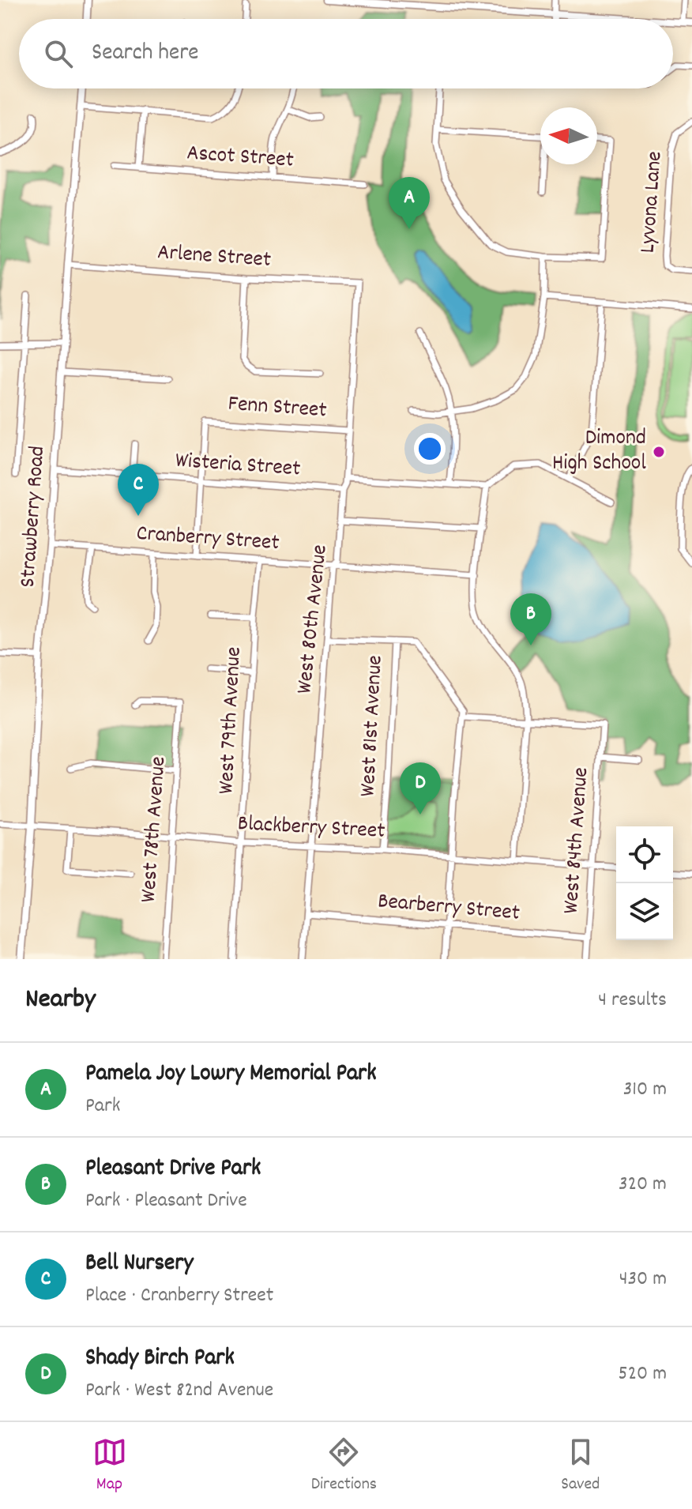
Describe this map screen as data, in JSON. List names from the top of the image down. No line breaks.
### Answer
{"streets":{"street":["Ascot Street","Lyvona Lane","Arlene Street","Fenn Street","Wisteria Street","Strawberry Road","Cranberry Street","West 80th Avenue","West 79th Avenue","West 81st Avenue","Blackberry Street","West 78th Avenue","West 84th Avenue","Bearberry Street"]},"crossings":[["Arlene Street","Strawberry Road"],["Arlene Street","West 80th Avenue"],["Fenn Street","Wisteria Street"],["Fenn Street","West 80th Avenue"],["Wisteria Street","Strawberry Road"],["Wisteria Street","West 80th Avenue"],["Strawberry Road","Cranberry Street"],["Strawberry Road","Blackberry Street"],["Cranberry Street","West 80th Avenue"],["Cranberry Street","West 79th Avenue"],["West 80th Avenue","Blackberry Street"],["West 80th Avenue","Bearberry Street"],["West 79th Avenue","Blackberry Street"],["West 81st Avenue","Blackberry Street"],["Blackberry Street","West 78th Avenue"],["Blackberry Street","West 84th Avenue"],["West 84th Avenue","Bearberry Street"]],"places":["Dimond High School"],"north":"left","page":{"search":"Search here","pins":["A","C","B","D"],"heading":["Nearby","4 results"],"list":[{"mark":"A","name":"Pamela Joy Lowry Memorial Park","note":"Park","value":"310 m"},{"mark":"B","name":"Pleasant Drive Park","note":"Park · Pleasant Drive","value":"320 m"},{"mark":"C","name":"Bell Nursery","note":"Place · Cranberry Street","value":"430 m"},{"mark":"D","name":"Shady Birch Park","note":"Park · West 82nd Avenue","value":"520 m"}],"nav":["Map","Directions","Saved"]}}
